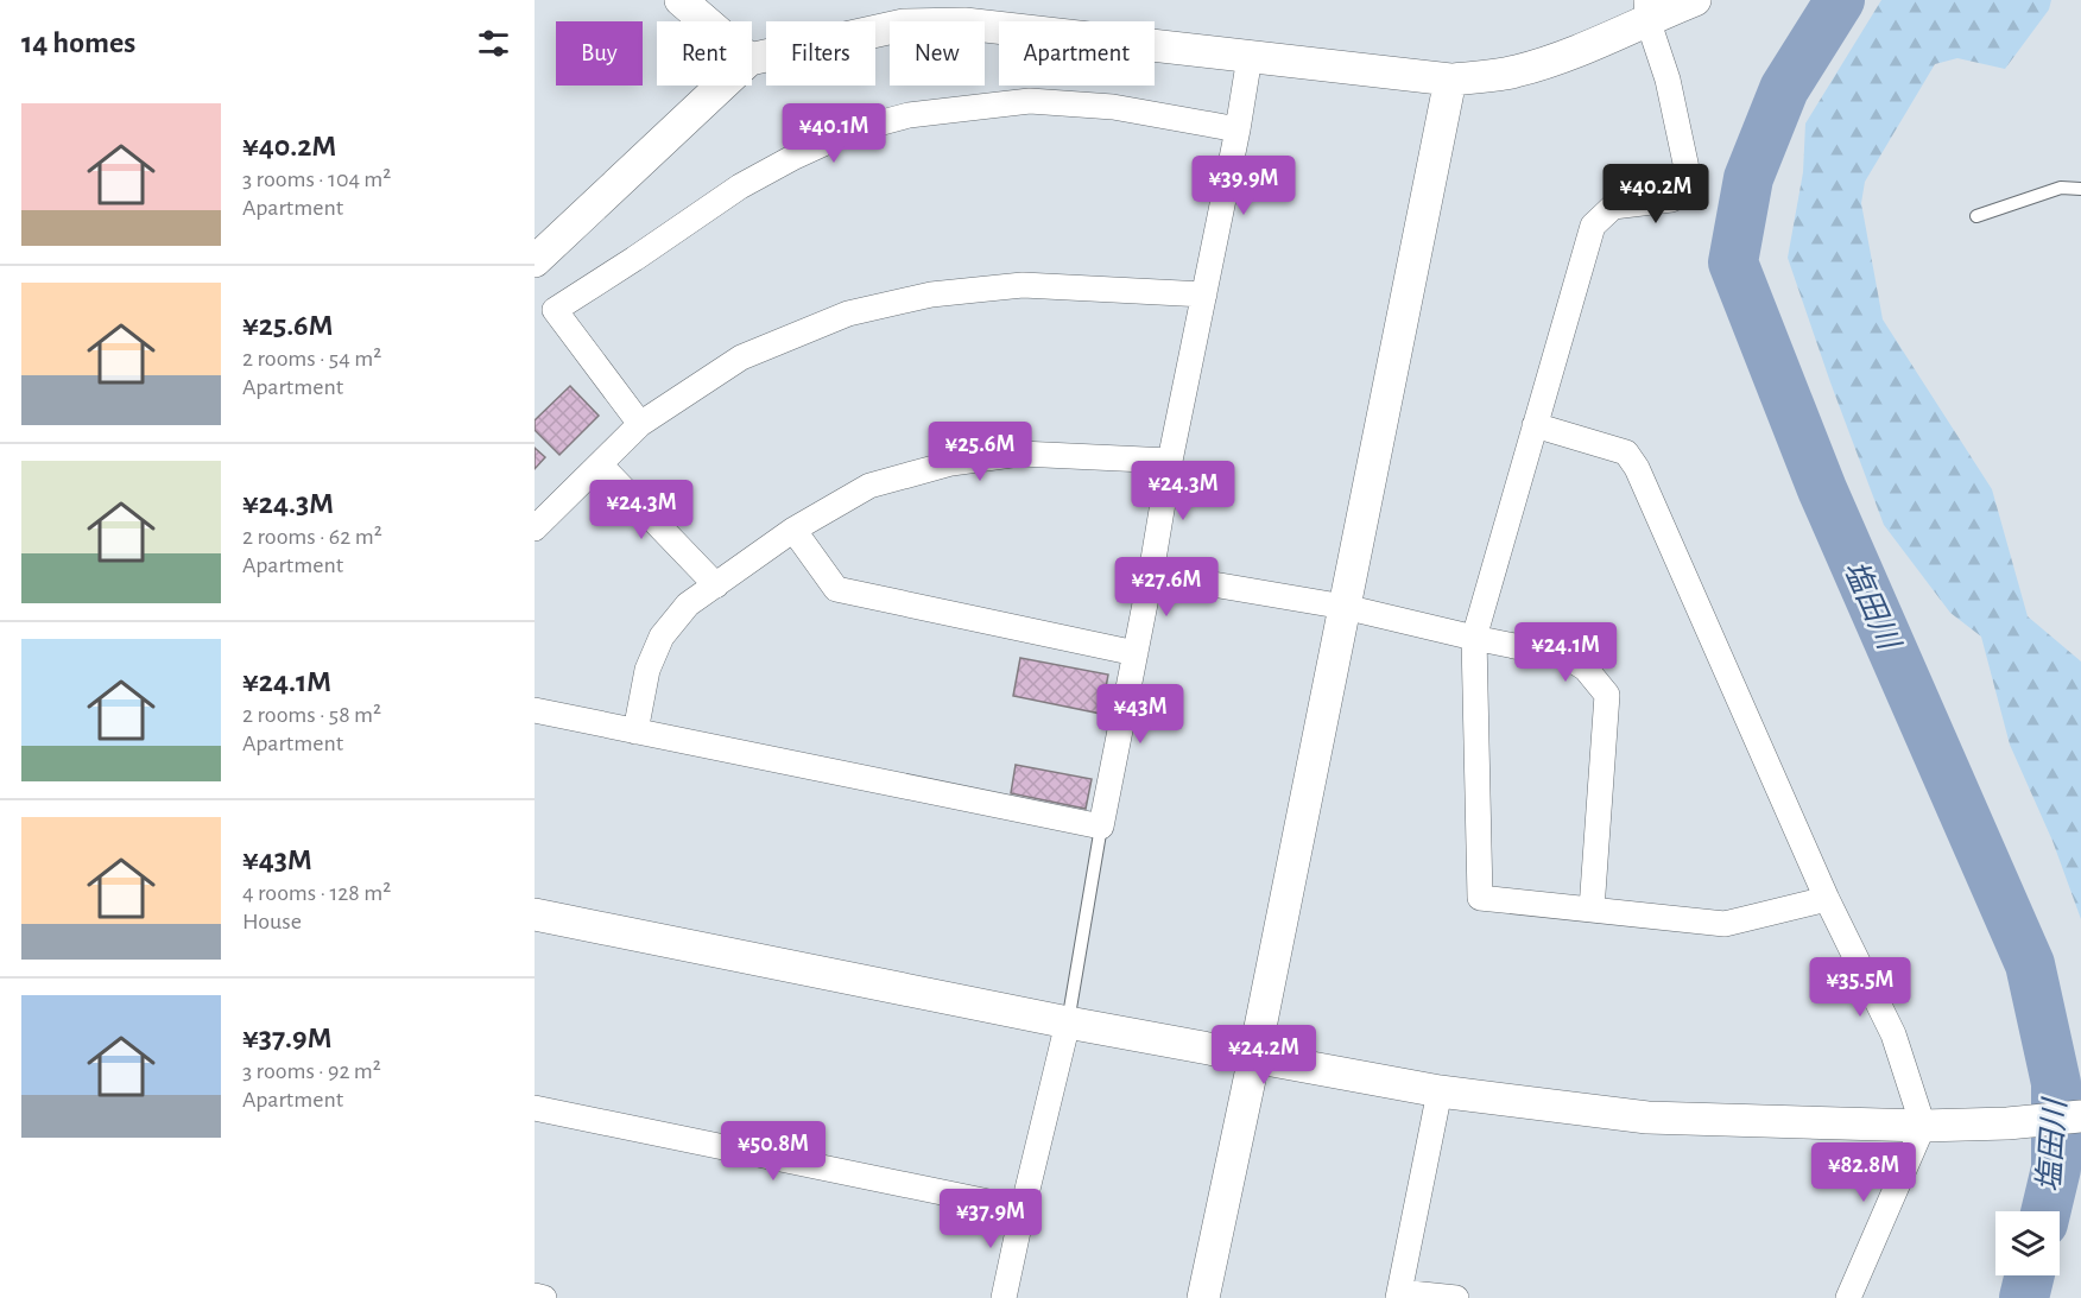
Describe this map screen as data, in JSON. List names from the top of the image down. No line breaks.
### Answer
{"water":["塩田川"],"page":{"heading":"14 homes","chip":["Buy","Rent","Filters","New","Apartment"],"list":[{"name":"¥40.2M","note":"3 rooms · 104 m² · Apartment"},{"name":"¥25.6M","note":"2 rooms · 54 m² · Apartment"},{"name":"¥24.3M","note":"2 rooms · 62 m² · Apartment"},{"name":"¥24.1M","note":"2 rooms · 58 m² · Apartment"},{"name":"¥43M","note":"4 rooms · 128 m² · House"},{"name":"¥37.9M","note":"3 rooms · 92 m² · Apartment"}],"price":["¥40.1M","¥39.9M","¥40.2M","¥25.6M","¥24.3M","¥24.3M","¥27.6M","¥24.1M","¥43M","¥35.5M","¥24.2M","¥50.8M","¥82.8M","¥37.9M"]}}
